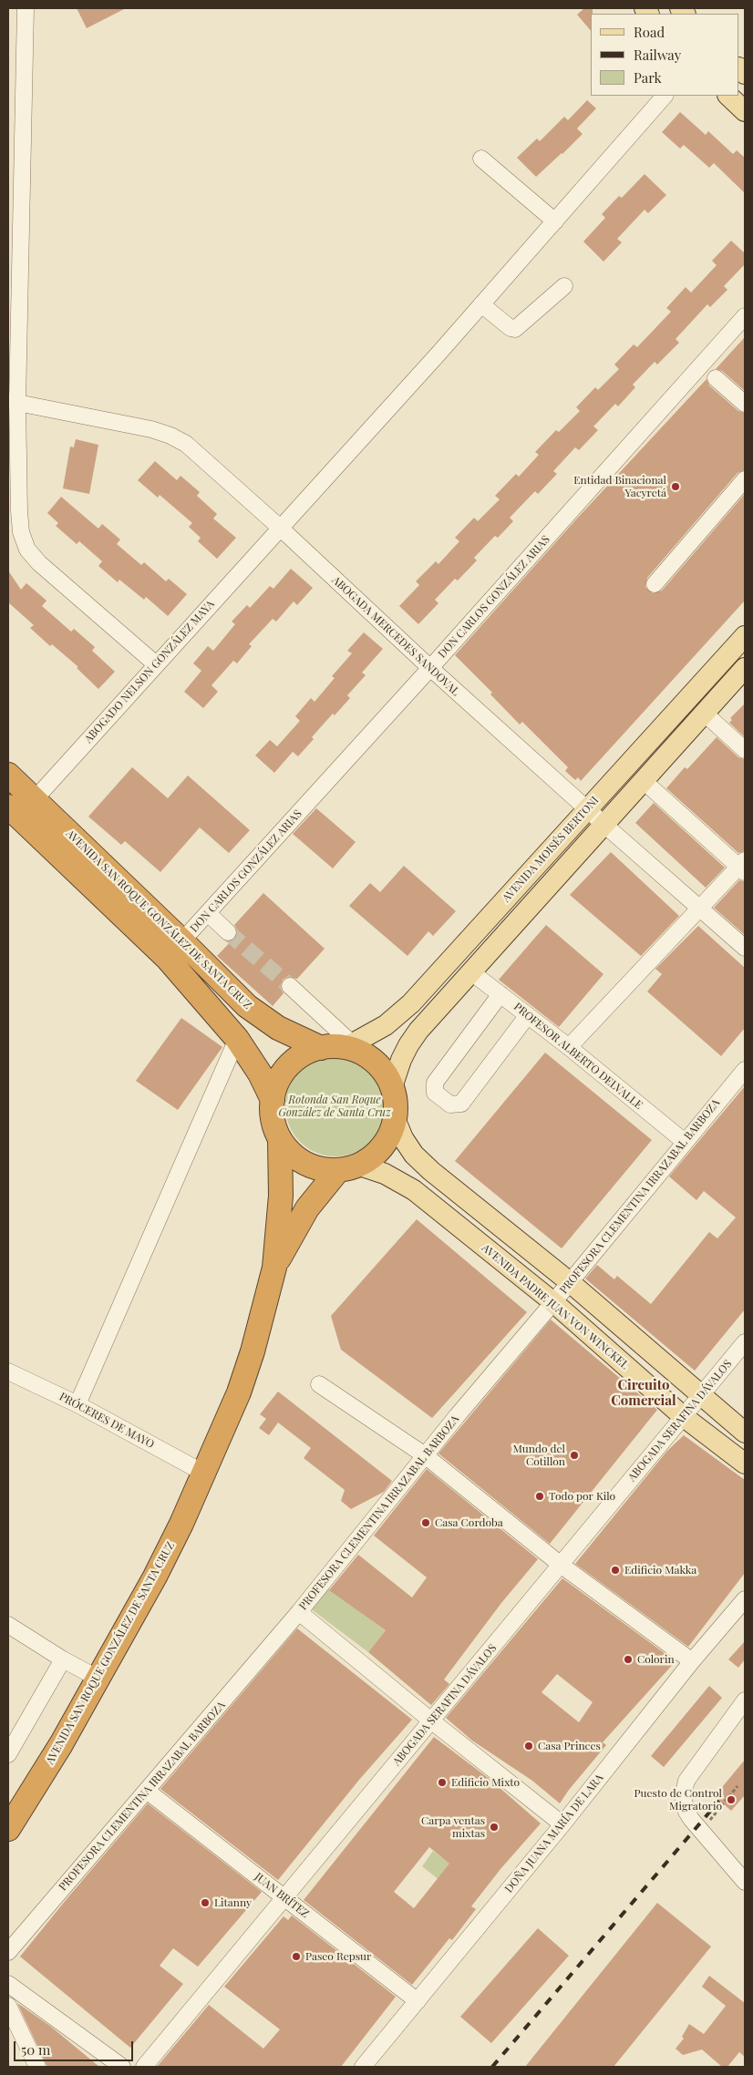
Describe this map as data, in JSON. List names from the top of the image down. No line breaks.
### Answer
{"streets":{"highway":["AVENIDA SAN ROQUE GONZÁLEZ DE SANTA CRUZ"],"main road":["AVENIDA MOISÉS BERTONI","AVENIDA PADRE JUAN VON WINCKEL"],"street":["DON CARLOS GONZÁLEZ ARIAS","ABOGADA MERCEDES SANDOVAL","ABOGADO NELSON GONZÁLEZ MAYA","PROFESOR ALBERTO DELVALLE","PROFESORA CLEMENTINA IRRAZABAL BARBOZA","PRÓCERES DE MAYO","ABOGADA SERAFINA DÁVALOS","DOÑA JUANA MARÍA DE LARA","JUAN BRÍTEZ"]},"crossings":[["DON CARLOS GONZÁLEZ ARIAS","ABOGADA MERCEDES SANDOVAL"],["DON CARLOS GONZÁLEZ ARIAS","AVENIDA SAN ROQUE GONZÁLEZ DE SANTA CRUZ"],["ABOGADA MERCEDES SANDOVAL","ABOGADO NELSON GONZÁLEZ MAYA"],["ABOGADA MERCEDES SANDOVAL","AVENIDA MOISÉS BERTONI"],["ABOGADO NELSON GONZÁLEZ MAYA","AVENIDA SAN ROQUE GONZÁLEZ DE SANTA CRUZ"],["AVENIDA MOISÉS BERTONI","AVENIDA SAN ROQUE GONZÁLEZ DE SANTA CRUZ"],["AVENIDA MOISÉS BERTONI","PROFESOR ALBERTO DELVALLE"],["AVENIDA MOISÉS BERTONI","AVENIDA PADRE JUAN VON WINCKEL"],["AVENIDA SAN ROQUE GONZÁLEZ DE SANTA CRUZ","AVENIDA PADRE JUAN VON WINCKEL"],["AVENIDA SAN ROQUE GONZÁLEZ DE SANTA CRUZ","PRÓCERES DE MAYO"],["PROFESOR ALBERTO DELVALLE","PROFESORA CLEMENTINA IRRAZABAL BARBOZA"],["PROFESORA CLEMENTINA IRRAZABAL BARBOZA","AVENIDA PADRE JUAN VON WINCKEL"],["PROFESORA CLEMENTINA IRRAZABAL BARBOZA","JUAN BRÍTEZ"],["AVENIDA PADRE JUAN VON WINCKEL","ABOGADA SERAFINA DÁVALOS"],["ABOGADA SERAFINA DÁVALOS","JUAN BRÍTEZ"],["DOÑA JUANA MARÍA DE LARA","JUAN BRÍTEZ"]],"districts":["Circuito Comercial"],"parks":["Rotonda San Roque González de Santa Cruz"],"places":["Entidad Binacional Yacyretá","Mundo del Cotillon","Todo por Kilo","Casa Cordoba","Edificio Makka","Colorin","Casa Princes","Edificio Mixto","Puesto de Control Migratorio","Carpa ventas mixtas","Litanny","Paseo Repsur"],"legend":["Road","Railway","Park"],"scale_bar":"50 m"}
